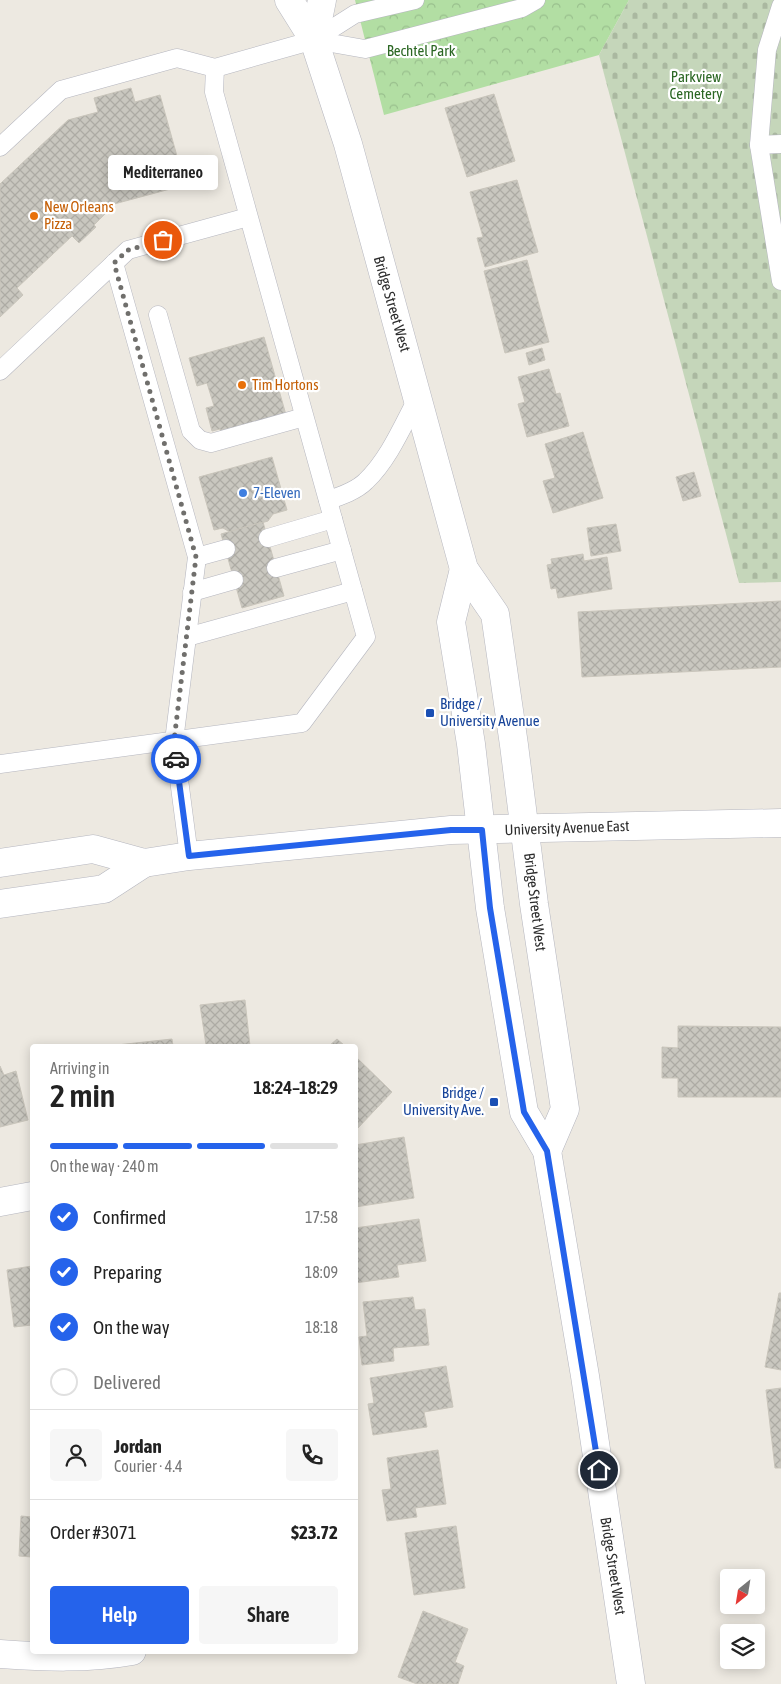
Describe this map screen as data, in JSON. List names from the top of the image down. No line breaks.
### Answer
{"streets":{"main road":["Bridge Street West","University Avenue East"]},"crossings":[["Bridge Street West","University Avenue East"]],"parks":["Bechtel Park","Parkview Cemetery"],"places":{"other":["New Orleans Pizza","Mediterraneo","Tim Hortons","7-Eleven"],"transit":["Bridge / University Avenue","Bridge / University Ave."]},"north":"bottom left","page":{"bubble":"Mediterraneo","heading":["2 min","Arriving in","18:24–18:29"],"panel":["Jordan","Courier · 4.4","Order #3071","$23.72"],"bar":"On the way · 240 m","list":[["Confirmed","17:58"],["Preparing","18:09"],["On the way","18:18"],"Delivered"],"buttons":["Help","Share"]}}
